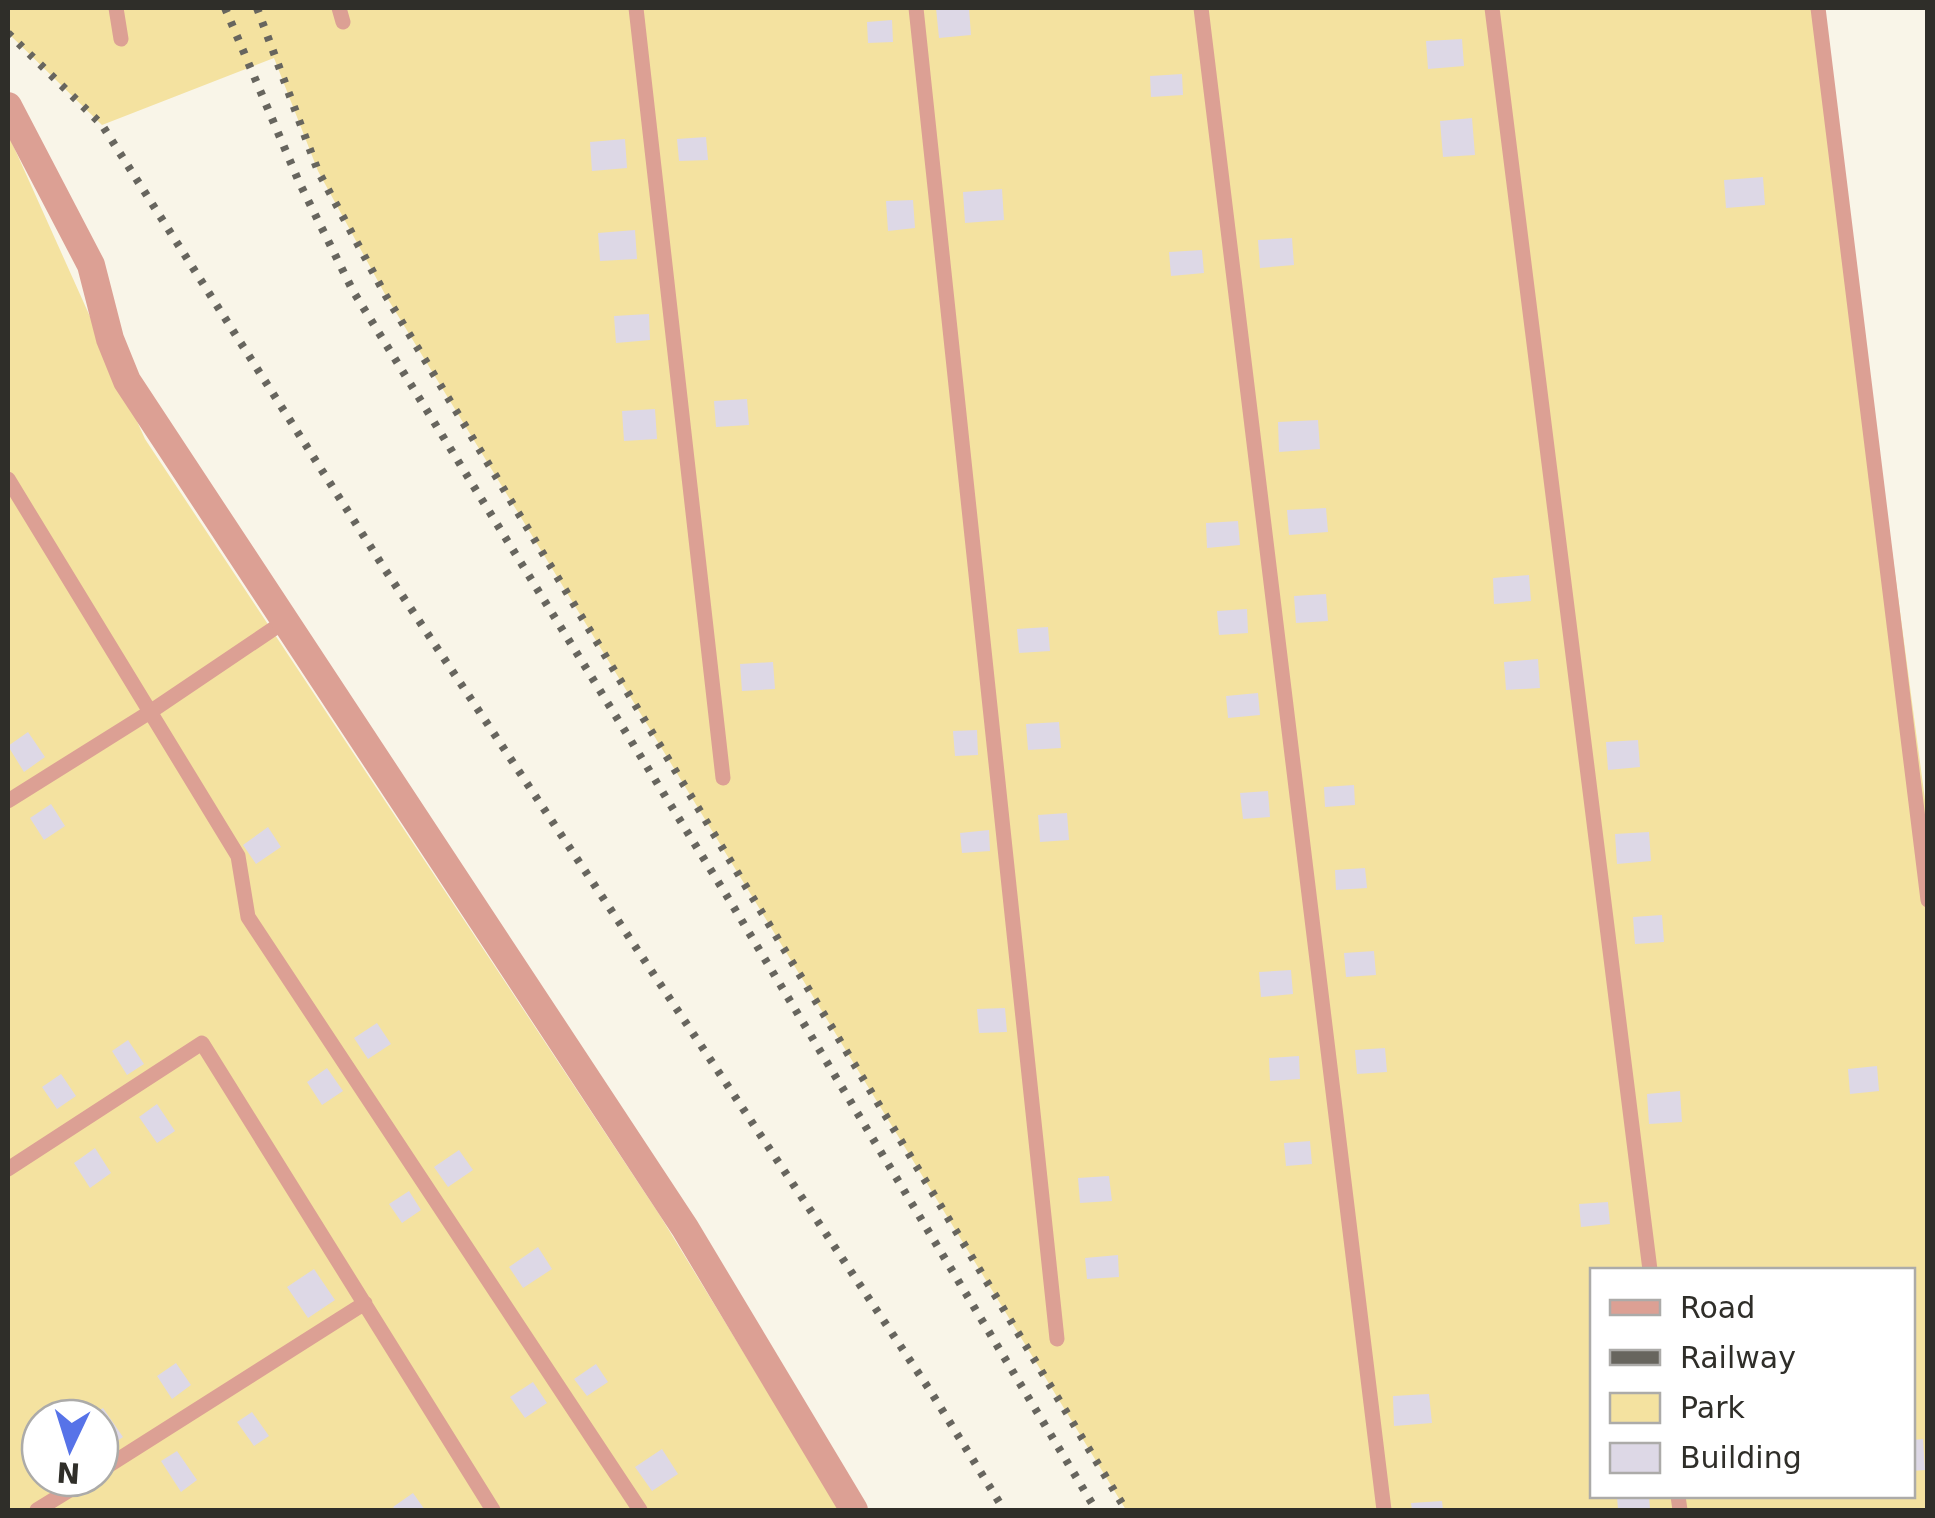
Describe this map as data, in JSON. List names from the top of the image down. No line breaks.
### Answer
{"legend":["Road","Railway","Park","Building"],"north":"bottom"}
